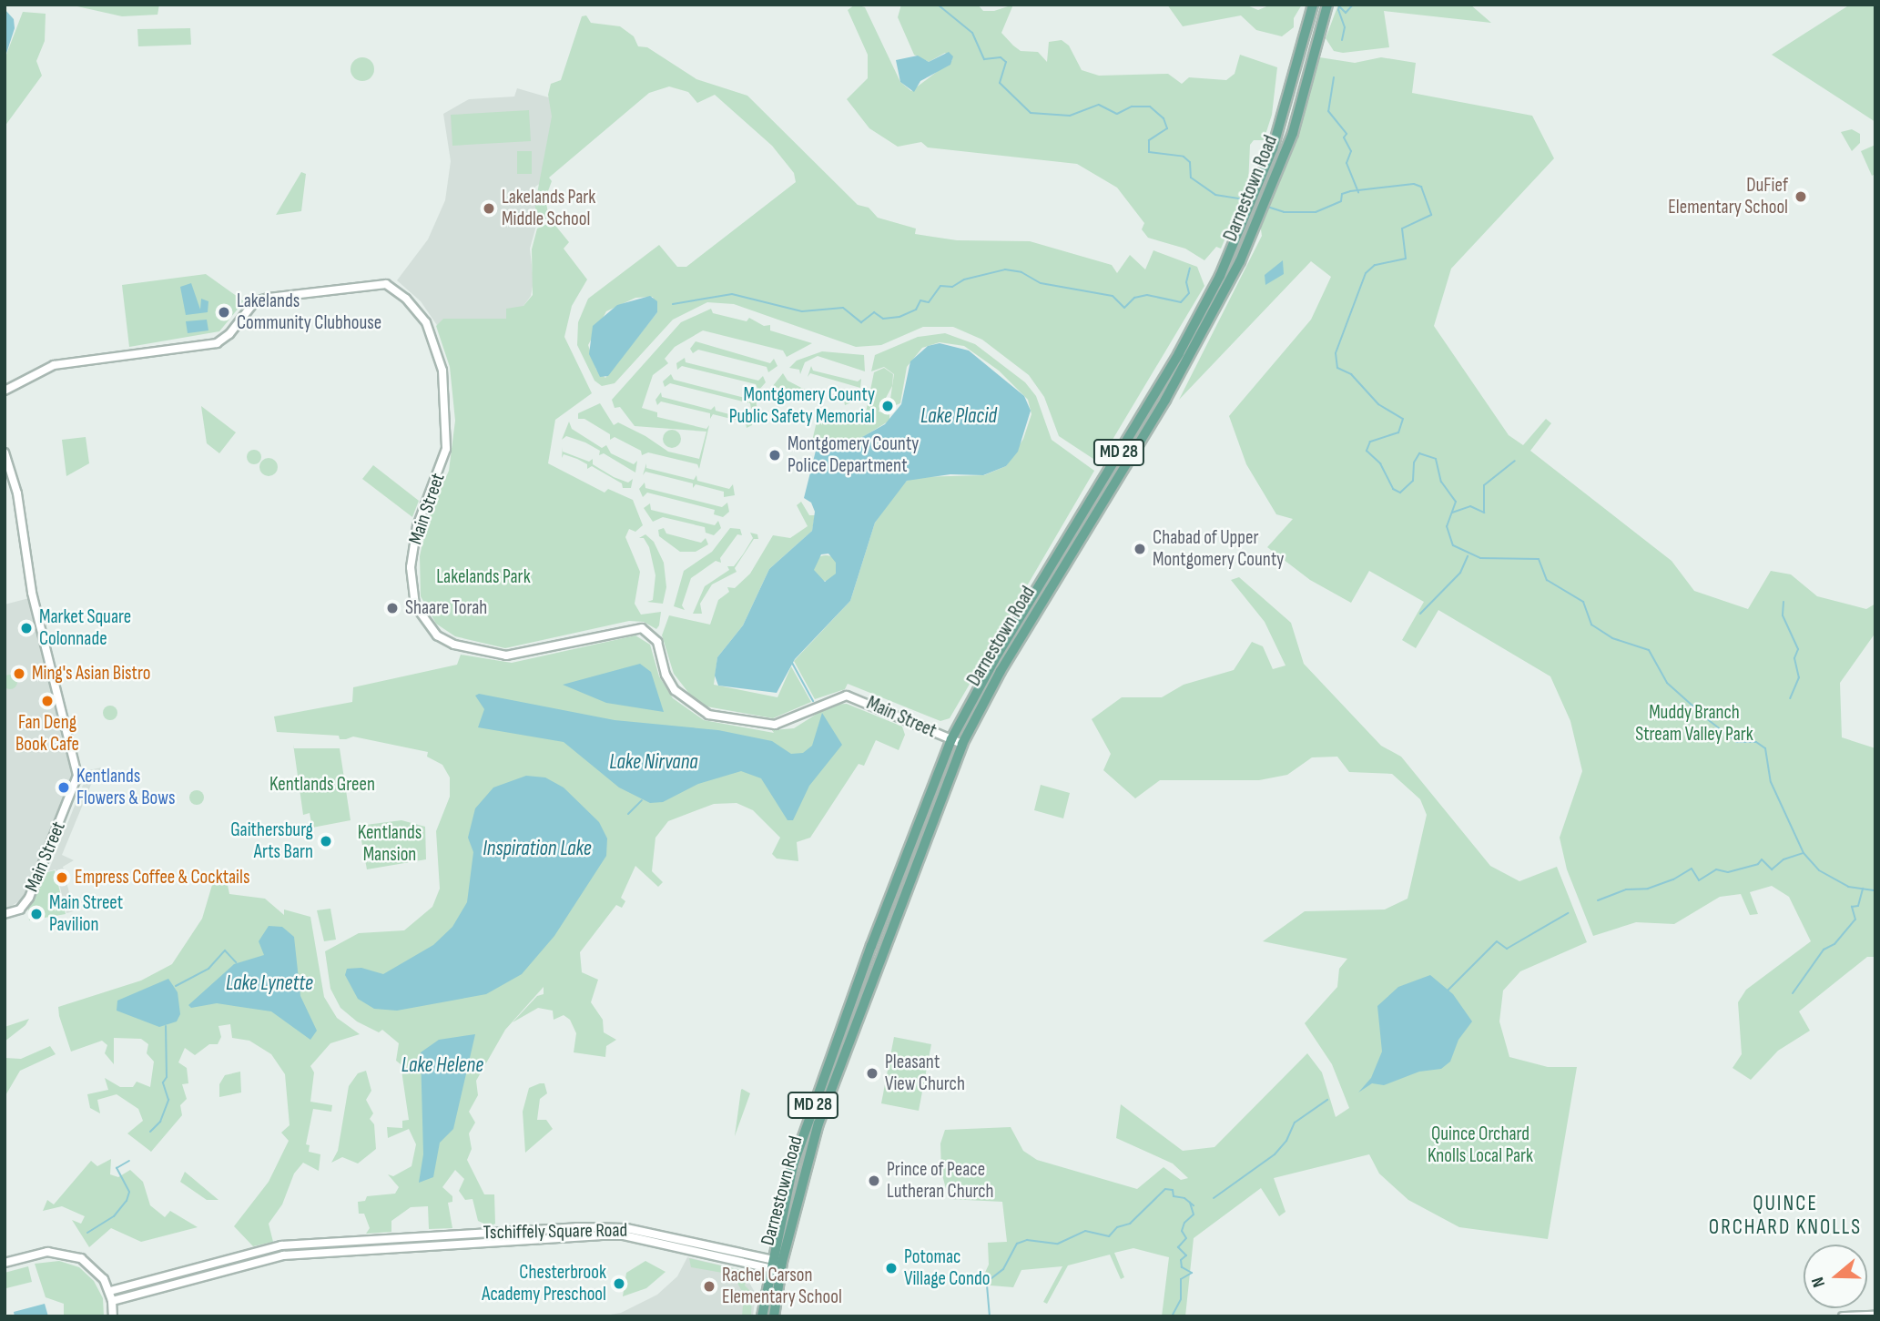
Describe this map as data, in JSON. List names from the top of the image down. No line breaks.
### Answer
{"streets":{"main road":["Darnestown Road","MD 28"],"street":["Main Street","Tschiffely Square Road"]},"crossings":[["Darnestown Road","Main Street"],["Darnestown Road","Tschiffely Square Road"]],"districts":["QUINCE ORCHARD KNOLLS"],"water":["Lake Placid","Lake Nirvana","Inspiration Lake","Lake Lynette","Lake Helene"],"parks":["Lakelands Park","Muddy Branch Stream Valley Park","Kentlands Green","Kentlands Mansion","Quince Orchard Knolls Local Park"],"places":["DuFief Elementary School","Lakelands Park Middle School","Lakelands Community Clubhouse","Montgomery County Public Safety Memorial","Montgomery County Police Department","Chabad of Upper Montgomery County","Shaare Torah","Market Square Colonnade","Ming's Asian Bistro","Fan Deng Book Cafe","Kentlands Flowers & Bows","Gaithersburg Arts Barn","Empress Coffee & Cocktails","Main Street Pavilion","Pleasant View Church","Prince of Peace Lutheran Church","Potomac Village Condo","Chesterbrook Academy Preschool","Rachel Carson Elementary School"],"north":"left"}
